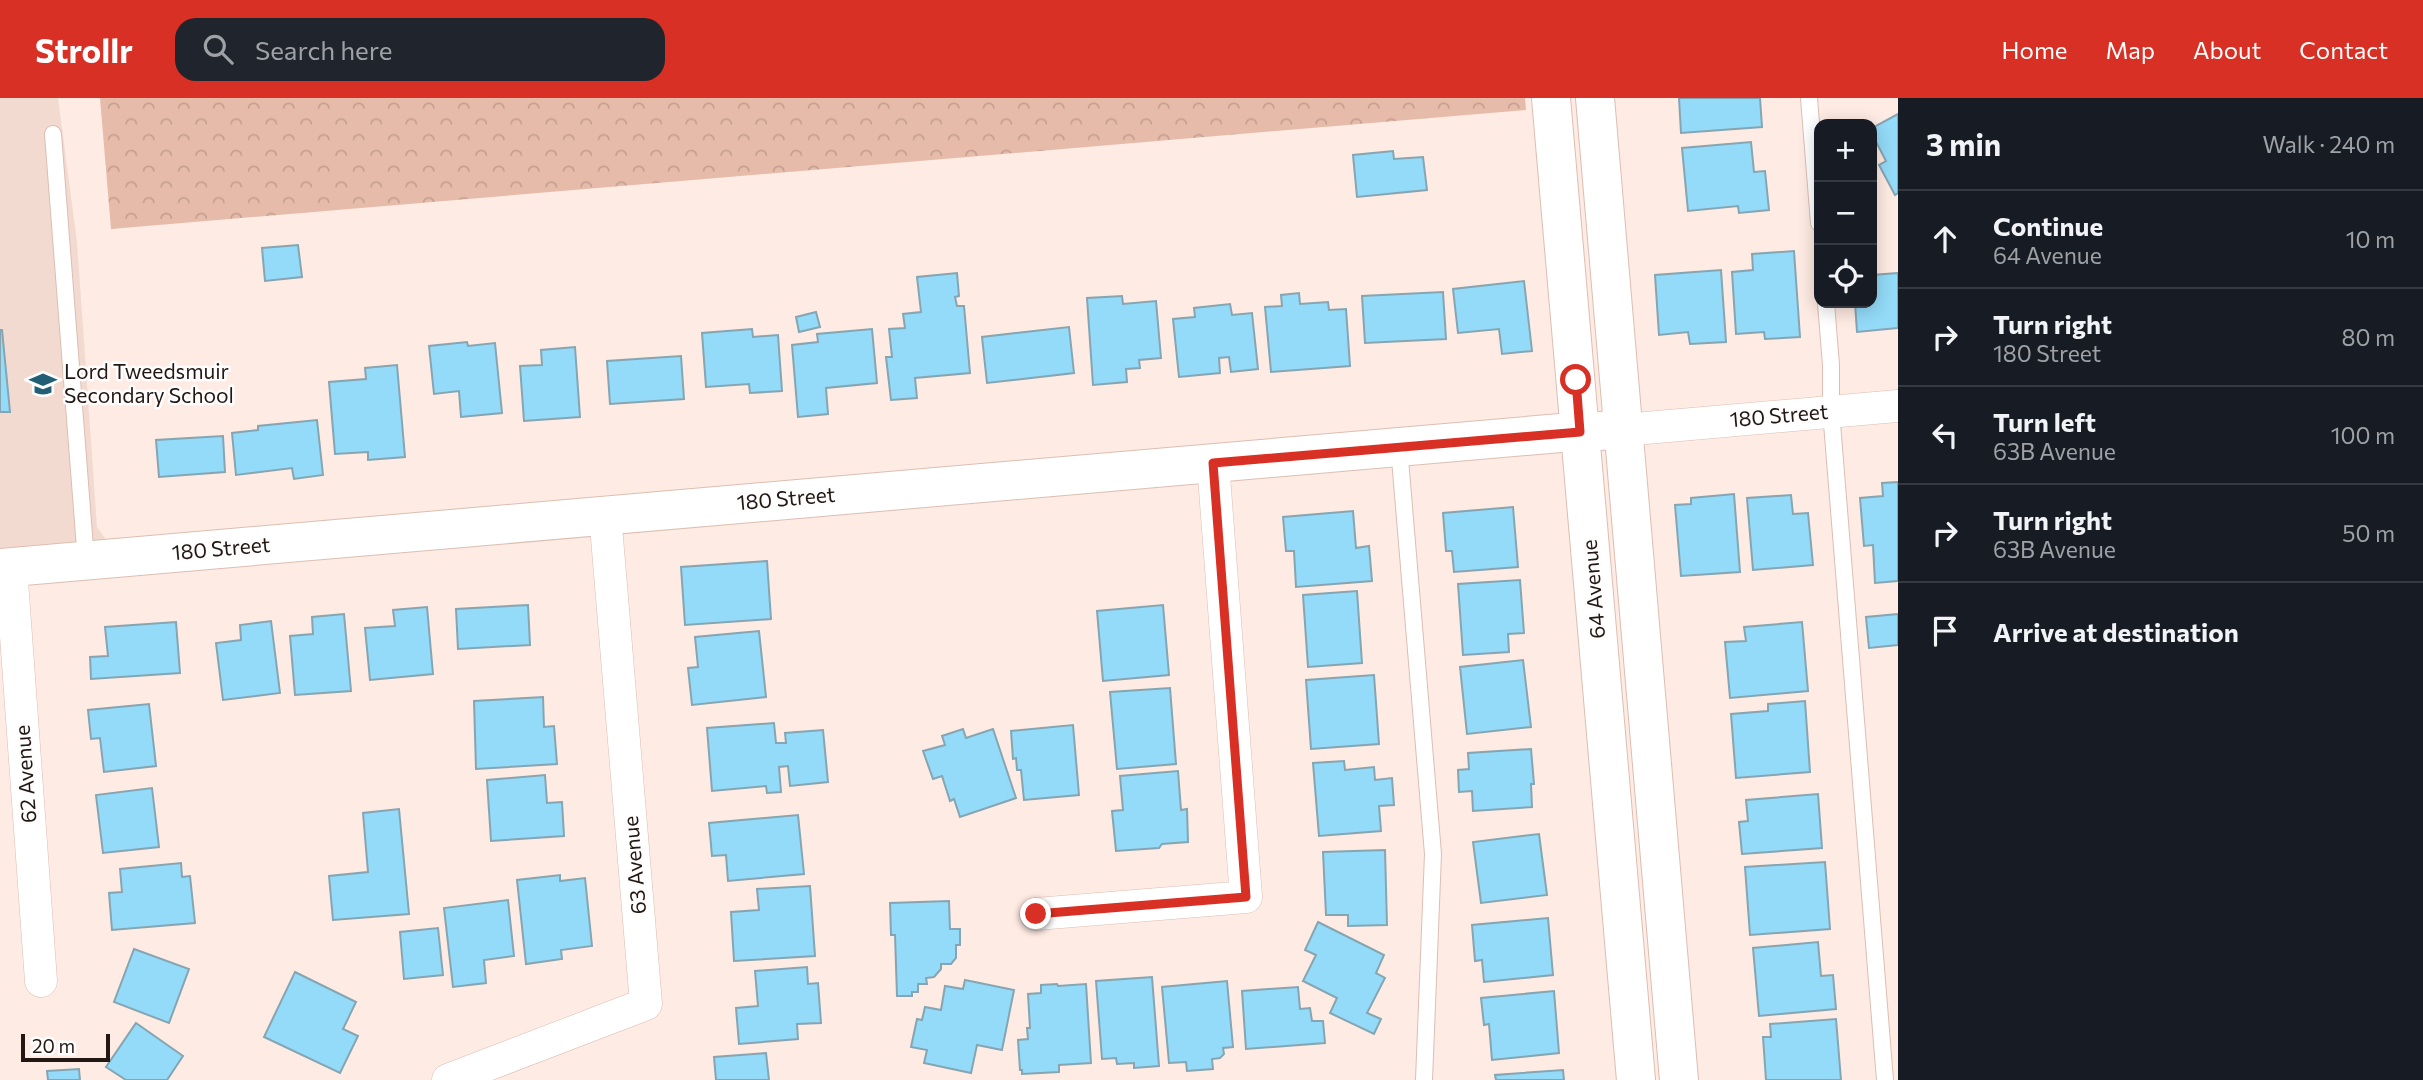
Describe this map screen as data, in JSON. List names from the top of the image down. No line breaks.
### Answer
{"streets":{"main road":["180 Street","64 Avenue"],"street":["62 Avenue","63 Avenue"]},"crossings":[["180 Street","64 Avenue"],["180 Street","62 Avenue"],["180 Street","63 Avenue"]],"places":{"school or university":["Lord Tweedsmuir Secondary School"]},"scale_bar":"20 m","page":{"header":"Strollr","search":"Search here","nav":["Home","Map","About","Contact"],"heading":["3 min","Walk · 240 m"],"map_buttons":["+","−"],"list":[["Continue","64 Avenue","10 m"],["Turn right","180 Street","80 m"],["Turn left","63B Avenue","100 m"],["Turn right","63B Avenue","50 m"],"Arrive at destination"],"scale":"20 m"}}
